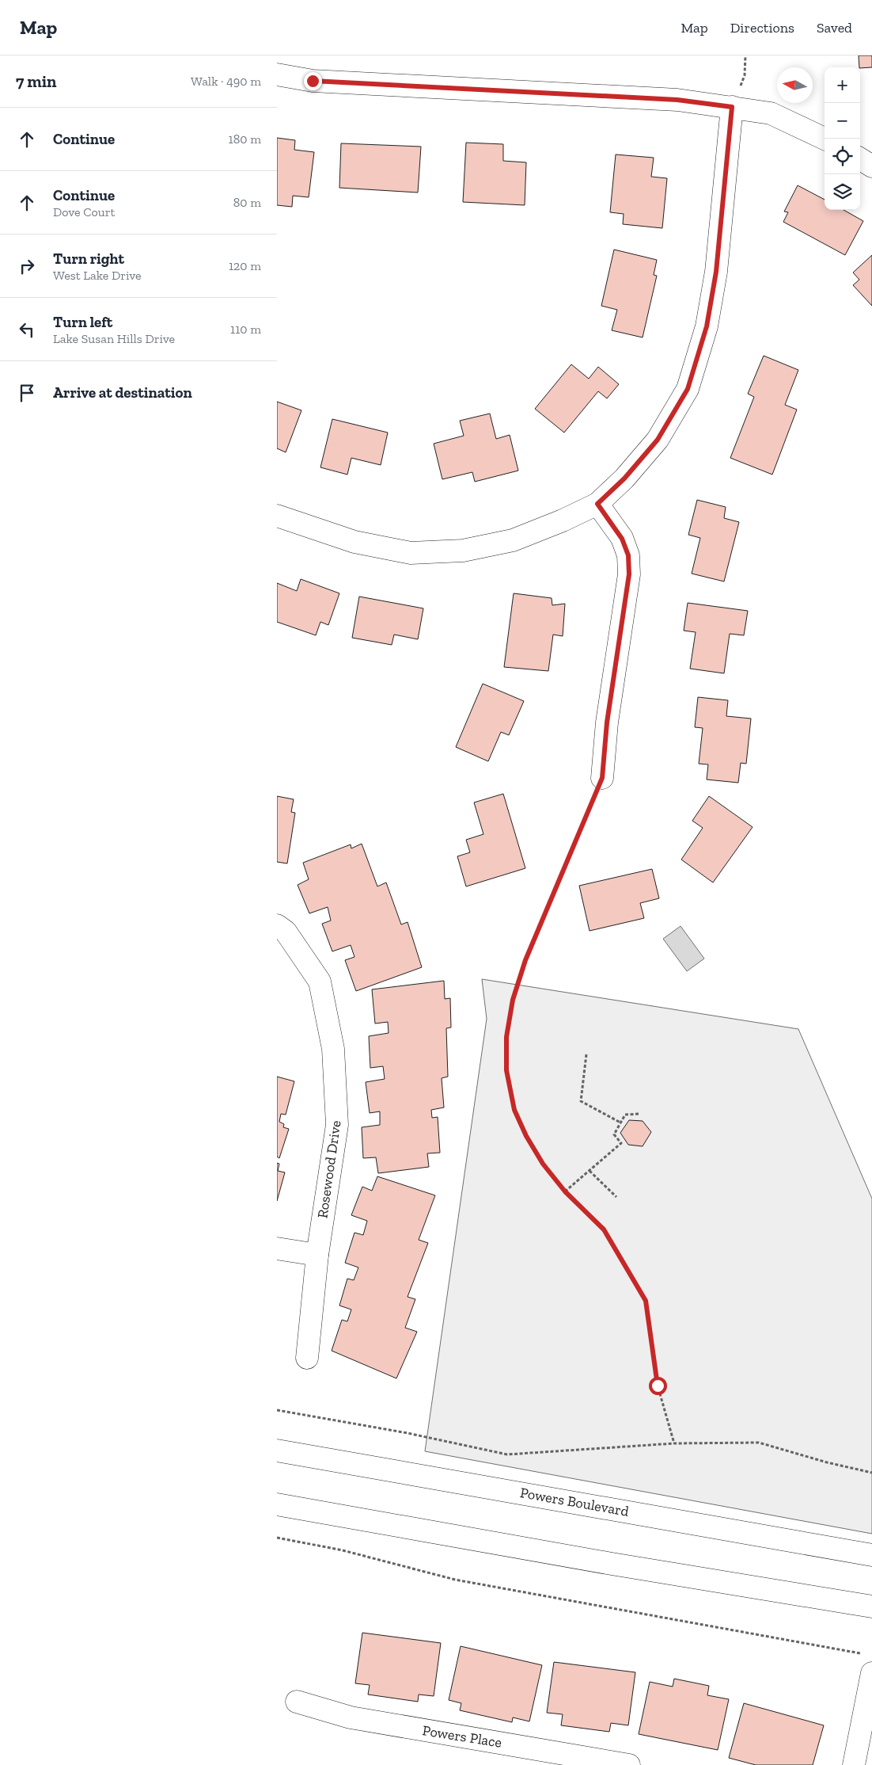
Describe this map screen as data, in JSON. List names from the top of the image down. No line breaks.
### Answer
{"streets":{"street":["Rosewood Drive","Powers Boulevard","Powers Place"]},"north":"left","page":{"header":"Map","nav":["Map","Directions","Saved"],"heading":["7 min","Walk · 490 m"],"map_buttons":["+","−"],"list":[["Continue","180 m"],["Continue","Dove Court","80 m"],["Turn right","West Lake Drive","120 m"],["Turn left","Lake Susan Hills Drive","110 m"],"Arrive at destination"]}}
